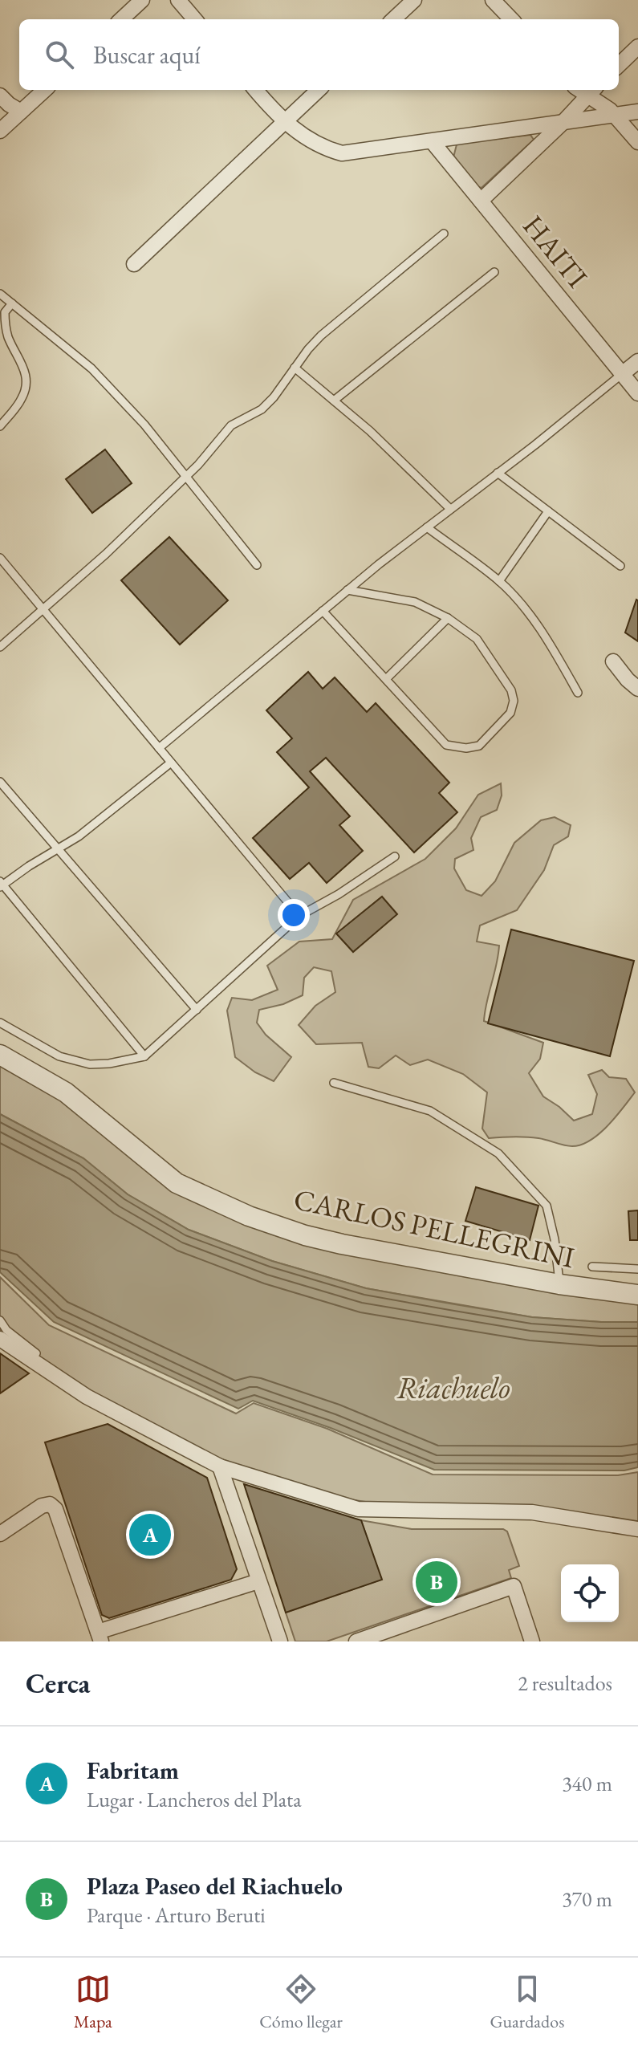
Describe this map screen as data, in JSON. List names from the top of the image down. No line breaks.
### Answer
{"streets":{"street":["HAITI","CARLOS PELLEGRINI"]},"water":["Riachuelo"],"page":{"search":"Buscar aquí","pins":["A","B"],"heading":["Cerca","2 resultados"],"list":[{"mark":"A","name":"Fabritam","note":"Lugar · Lancheros del Plata","value":"340 m"},{"mark":"B","name":"Plaza Paseo del Riachuelo","note":"Parque · Arturo Beruti","value":"370 m"}],"nav":["Mapa","Cómo llegar","Guardados"]}}
